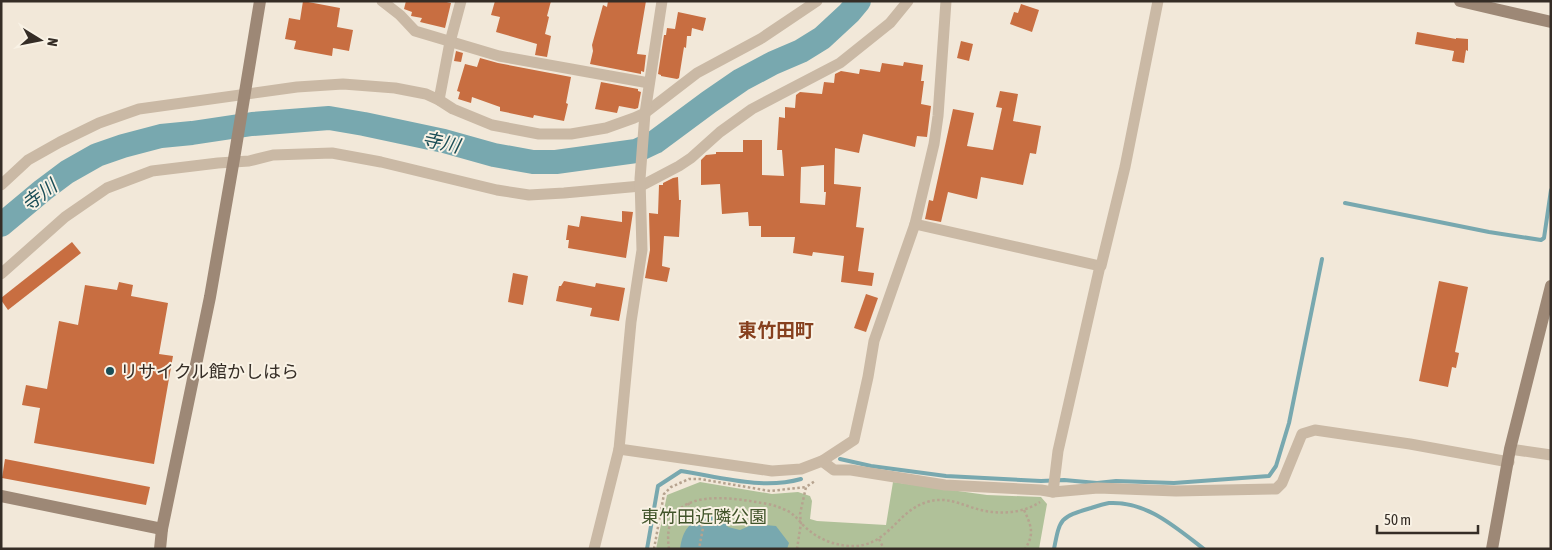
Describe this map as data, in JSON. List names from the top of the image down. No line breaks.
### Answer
{"districts":["東竹田町"],"water":["寺川"],"parks":["東竹田近隣公園"],"places":["リサイクル館かしはら"],"scale_bar":"50 m","north":"right"}
